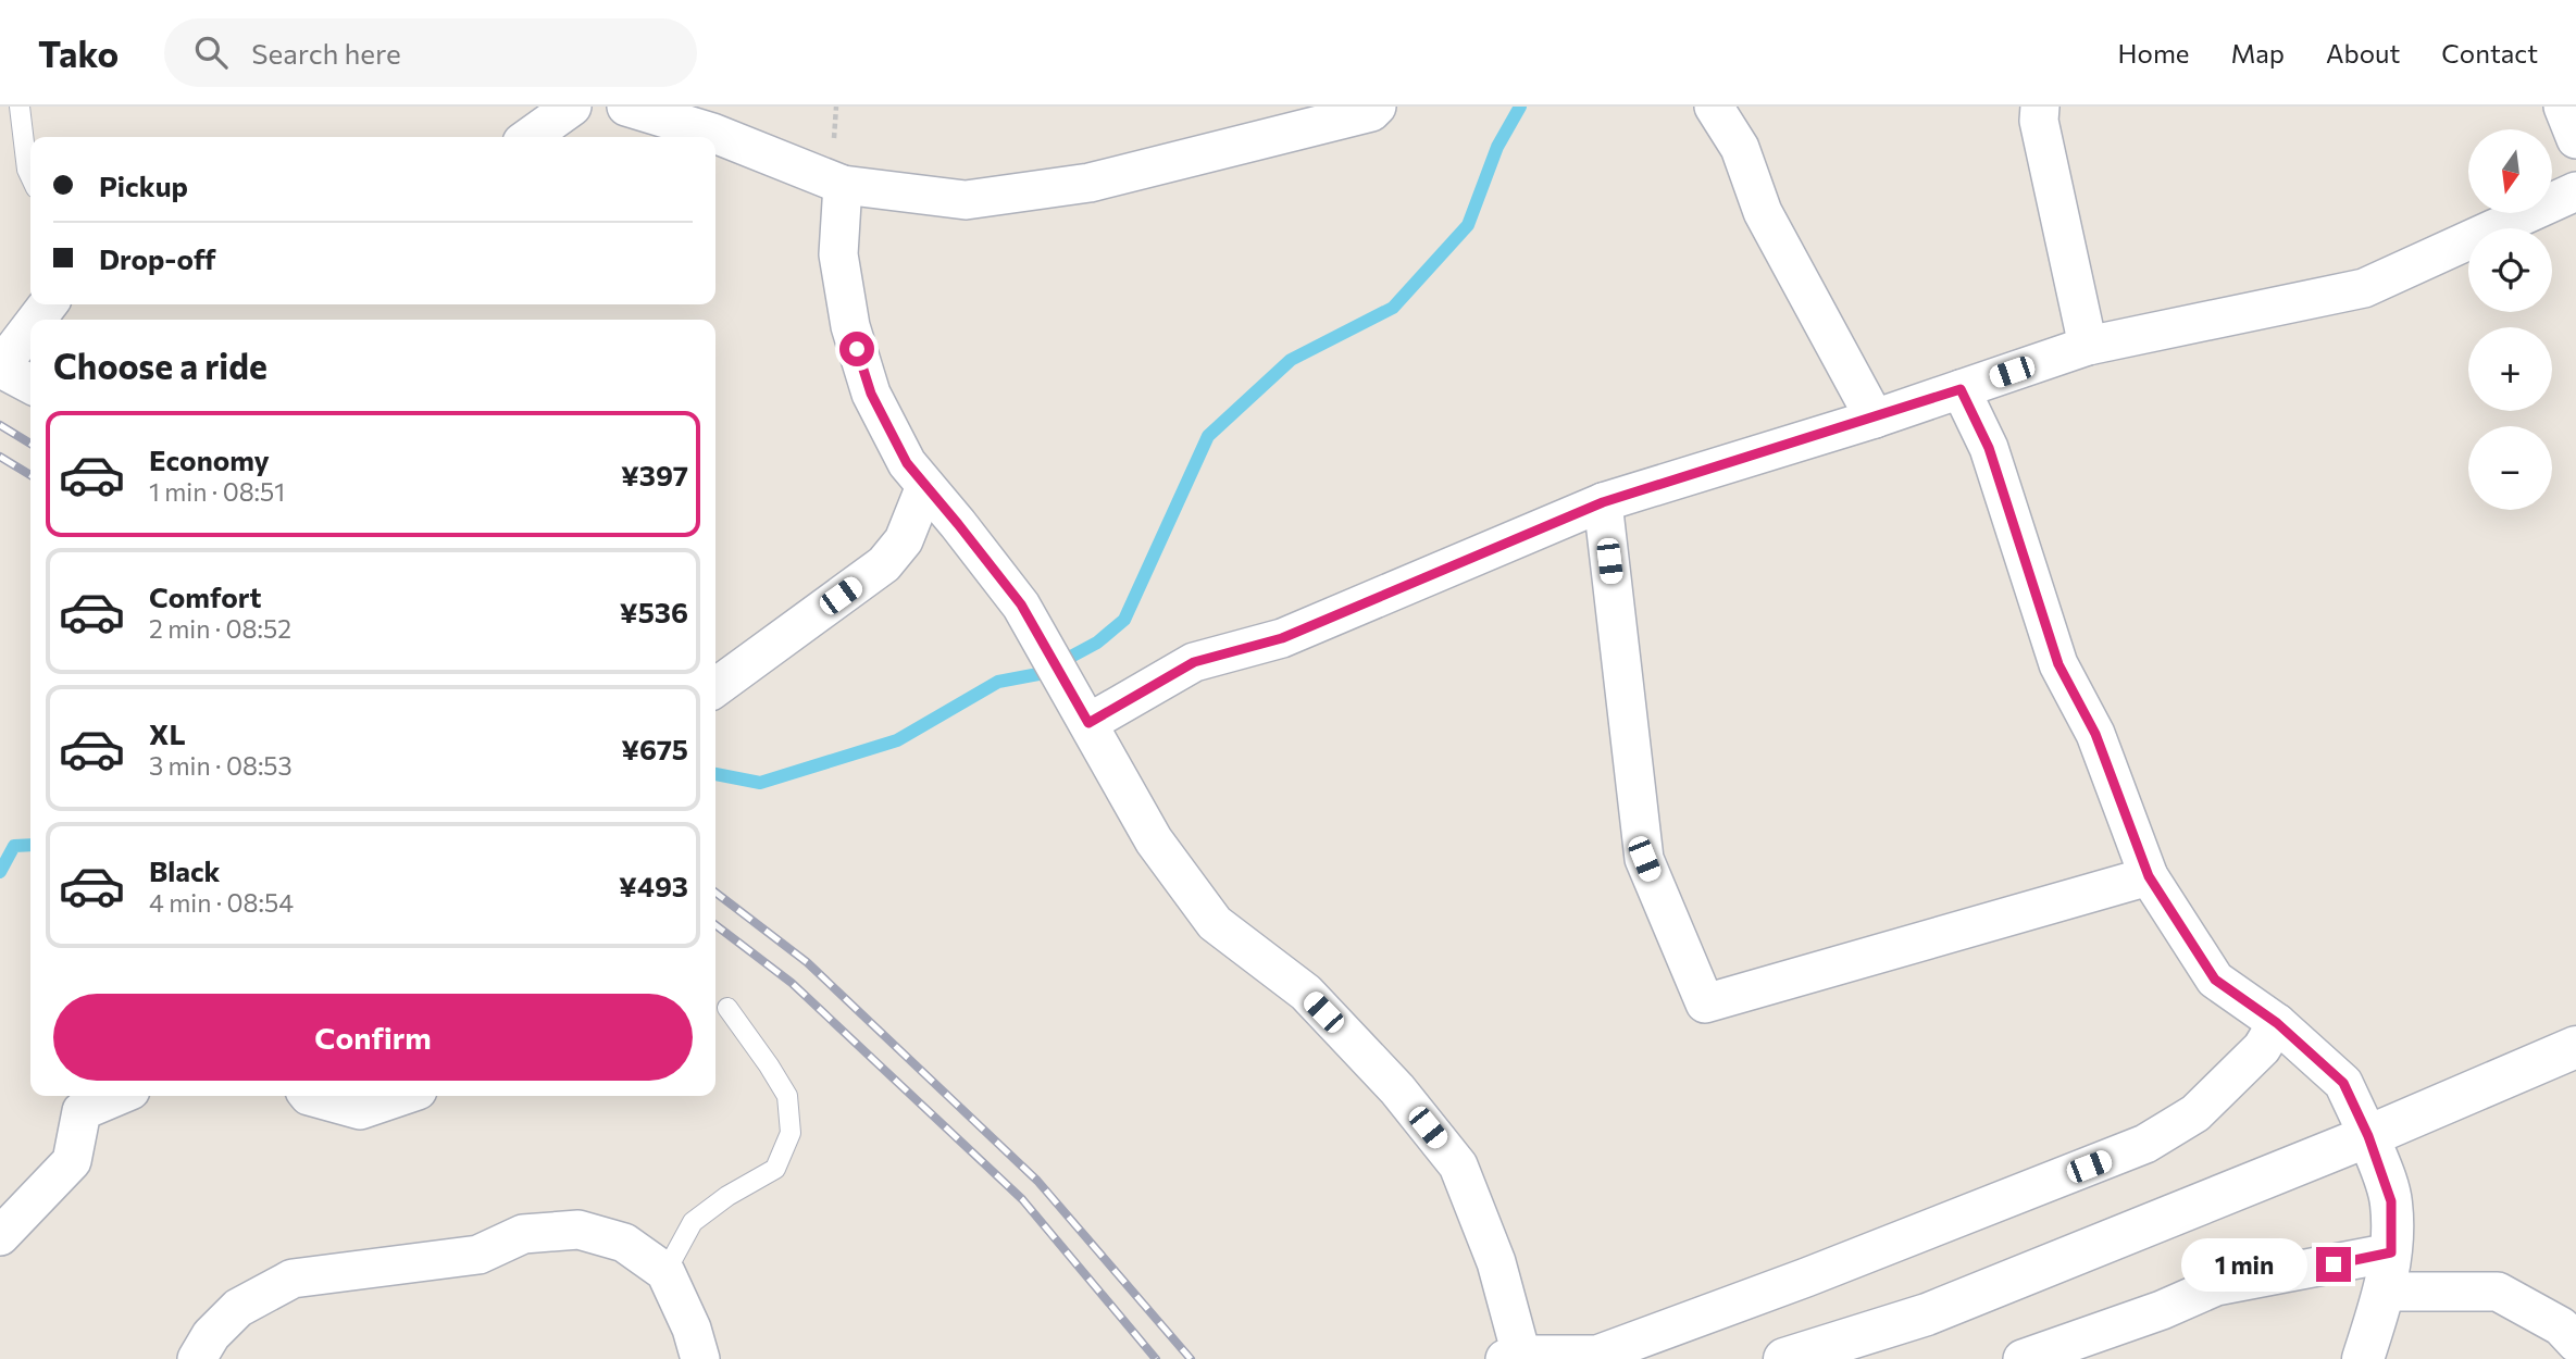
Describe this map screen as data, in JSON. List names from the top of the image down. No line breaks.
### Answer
{"north":"bottom","page":{"header":"Tako","search":"Search here","nav":["Home","Map","About","Contact"],"map_buttons":["+","−"],"banner":["Pickup","Drop-off"],"heading":"Choose a ride","list":[{"name":"Economy","note":"1 min · 08:51","value":"¥397"},{"name":"Comfort","note":"2 min · 08:52","value":"¥536"},{"name":"XL","note":"3 min · 08:53","value":"¥675"},{"name":"Black","note":"4 min · 08:54","value":"¥493"}],"buttons":"Confirm","bubble":"1 min"}}
